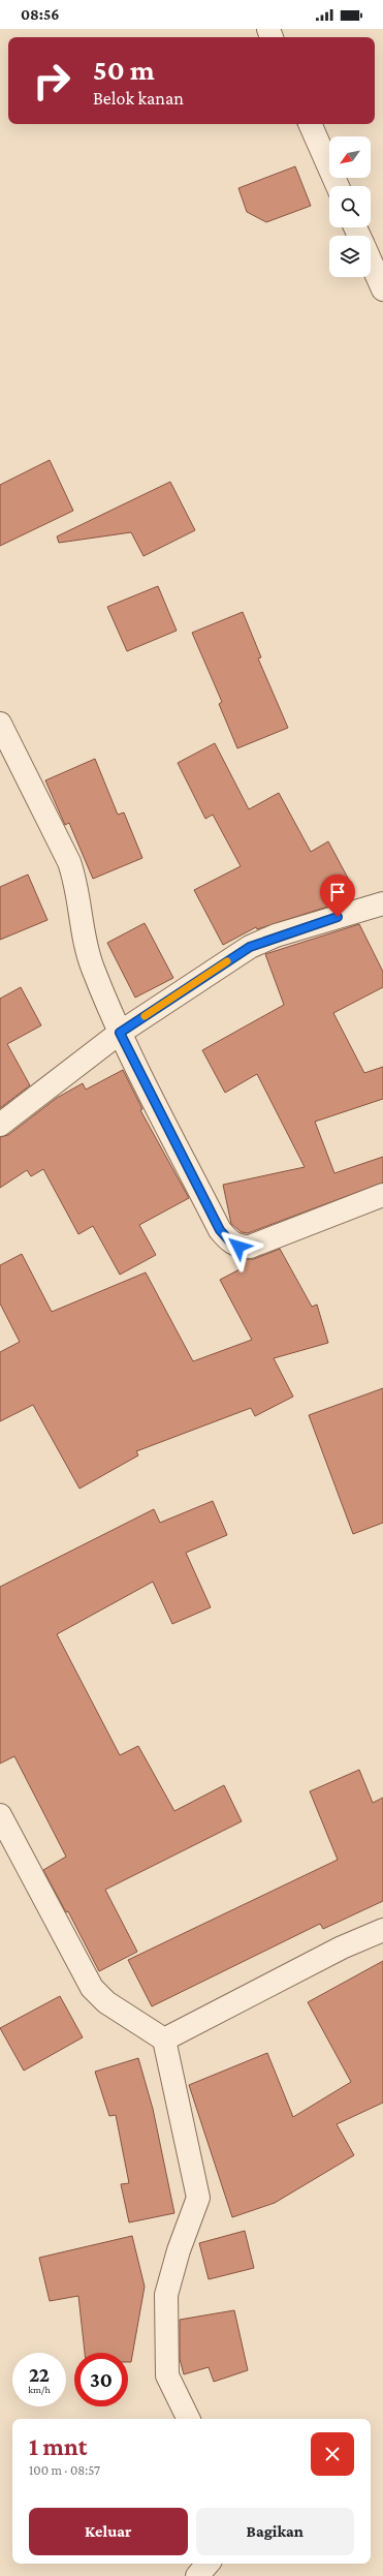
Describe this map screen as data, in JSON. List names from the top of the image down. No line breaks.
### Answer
{"north":"bottom left","page":{"status":"08:56","turn":["50 m","Belok kanan"],"speed":"22 km/h","limit":"30","heading":["1 mnt","100 m · 08:57"],"buttons":["Keluar","Bagikan"]}}
